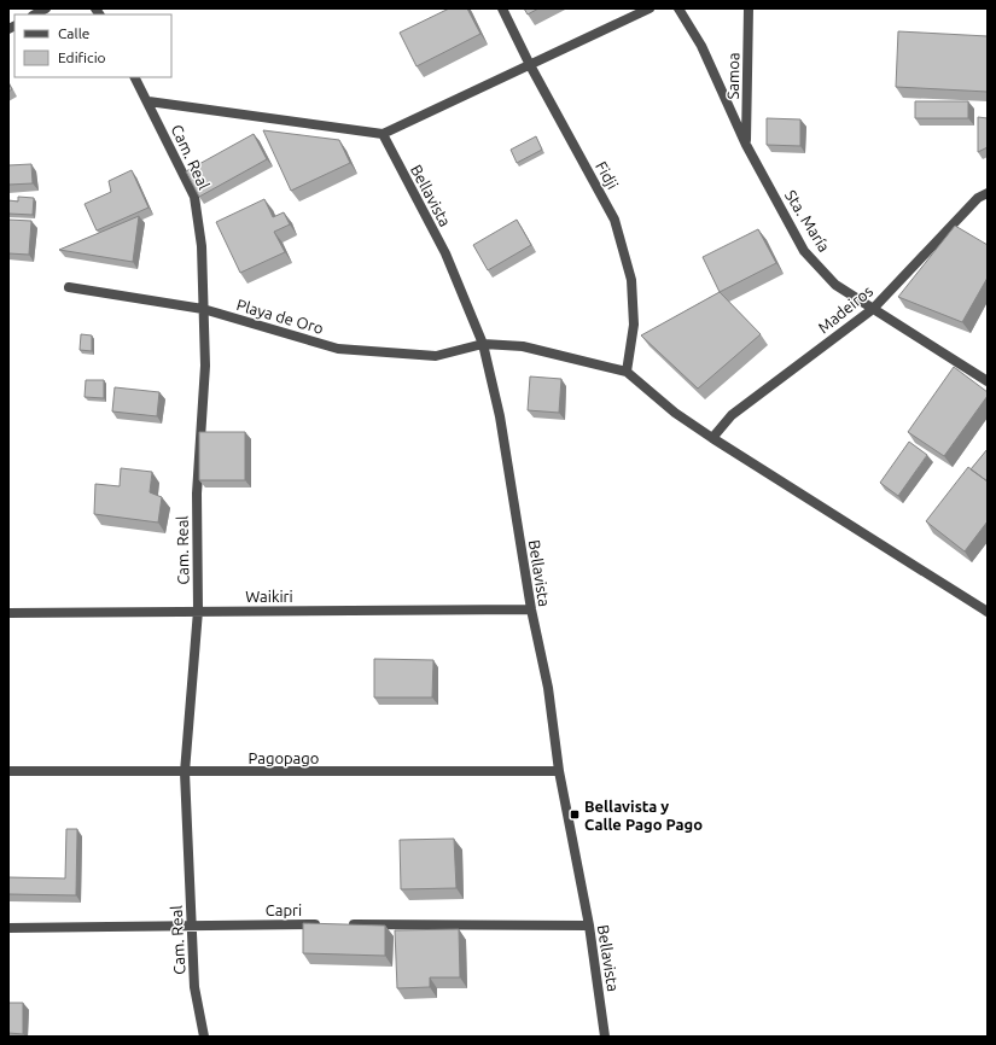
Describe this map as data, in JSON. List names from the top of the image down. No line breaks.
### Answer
{"streets":{"street":["Samoa","Cam. Real","Fidji","Bellavista","Sta. María","Madeiros","Playa de Oro","Waikiri","Pagopago","Capri"]},"crossings":[["Samoa","Sta. María"],["Cam. Real","Playa de Oro"],["Cam. Real","Waikiri"],["Cam. Real","Pagopago"],["Cam. Real","Capri"],["Fidji","Playa de Oro"],["Bellavista","Playa de Oro"],["Bellavista","Waikiri"],["Bellavista","Pagopago"],["Sta. María","Madeiros"]],"places":{"transit":["Bellavista y Calle Pago Pago"]},"legend":["Calle","Edificio"]}
